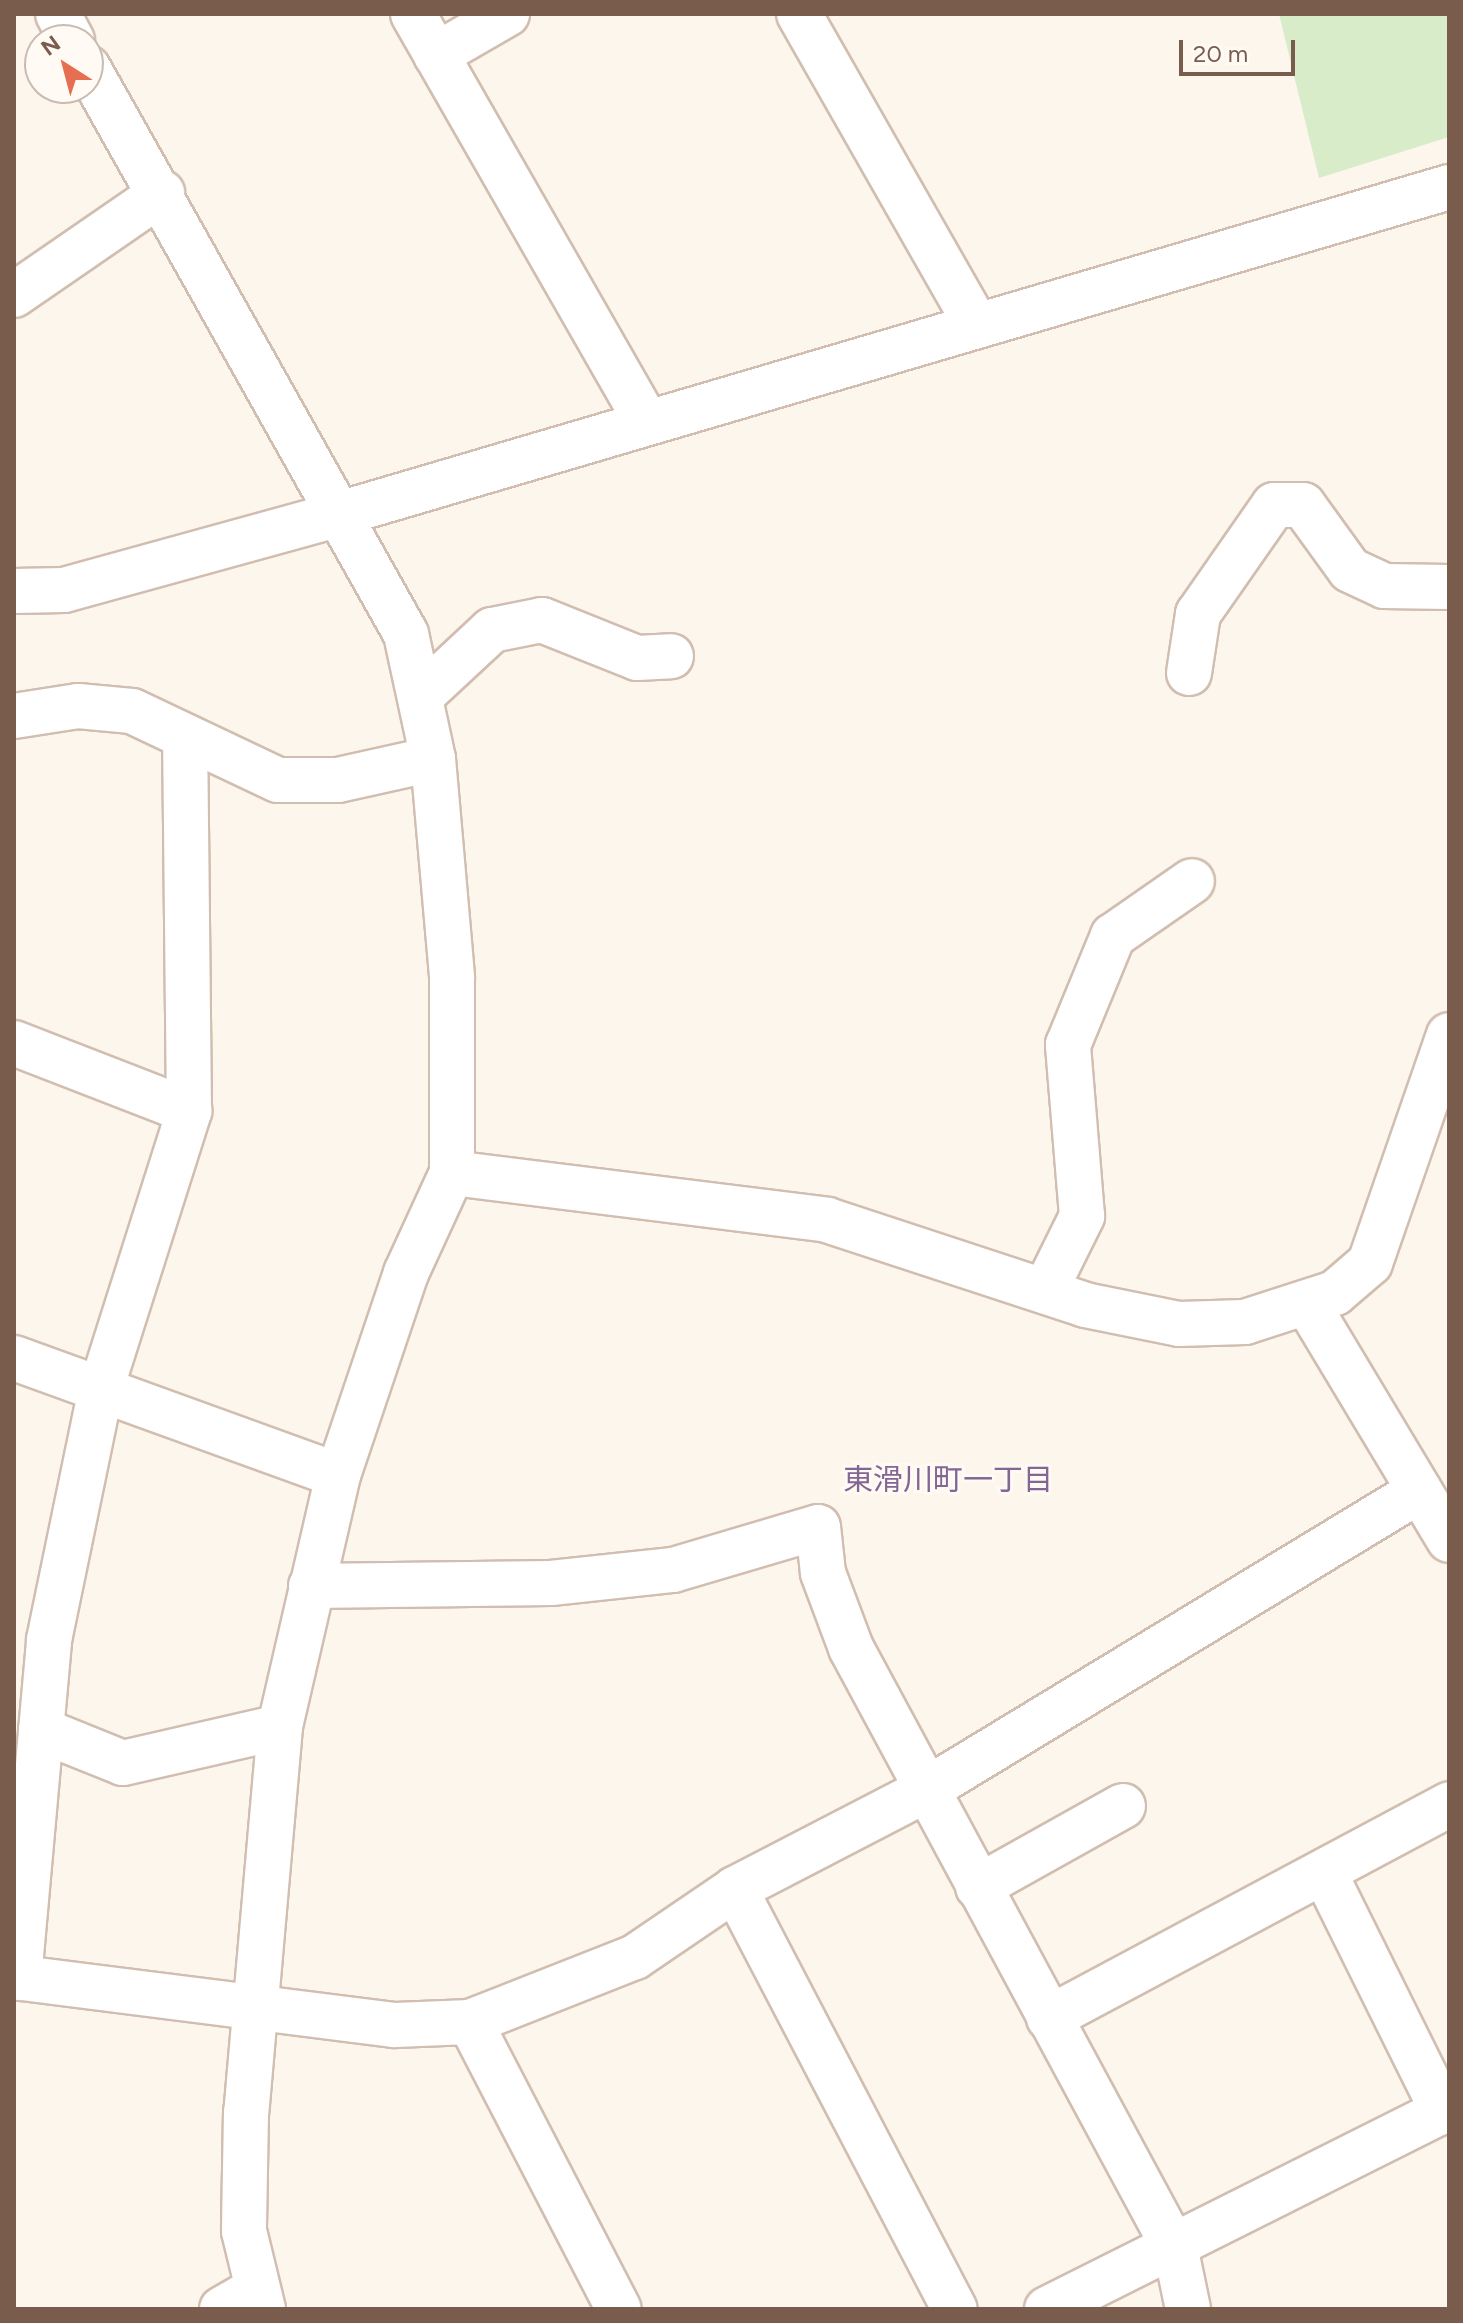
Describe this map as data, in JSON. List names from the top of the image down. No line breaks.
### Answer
{"districts":["東滑川町一丁目"],"scale_bar":"20 m","north":"top left"}
